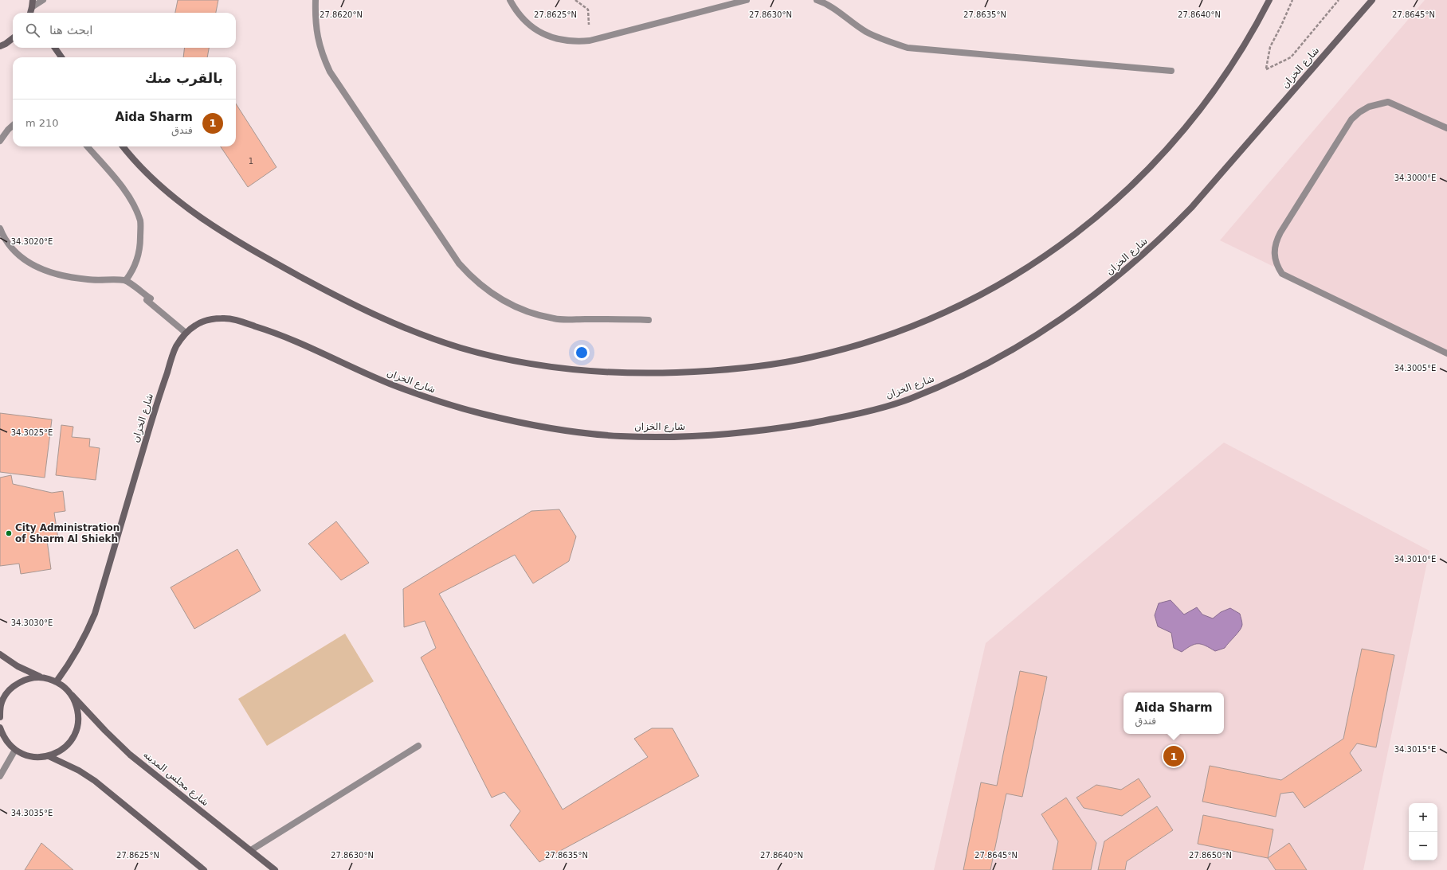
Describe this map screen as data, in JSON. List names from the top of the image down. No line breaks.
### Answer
{"streets":{"main road":["شارع الخزان","شارع مجلس المدينه"]},"crossings":[["شارع الخزان","شارع مجلس المدينه"]],"places":["City Administration of Sharm Al Shiekh"],"house_numbers":["1"],"page":{"search":"ابحث هنا","heading":"بالقرب منك","list":[{"mark":"1","name":"Aida Sharm","note":"فندق","value":"210 m"}],"popup":["Aida Sharm","فندق"],"pins":"1","map_buttons":["+","−"]},"coordinates":["27.8620°N","27.8625°N","27.8630°N","27.8635°N","27.8640°N","27.8645°N","34.3000°E","34.3020°E","34.3005°E","34.3025°E","34.3010°E","34.3030°E","34.3015°E","34.3035°E","27.8650°N"]}
